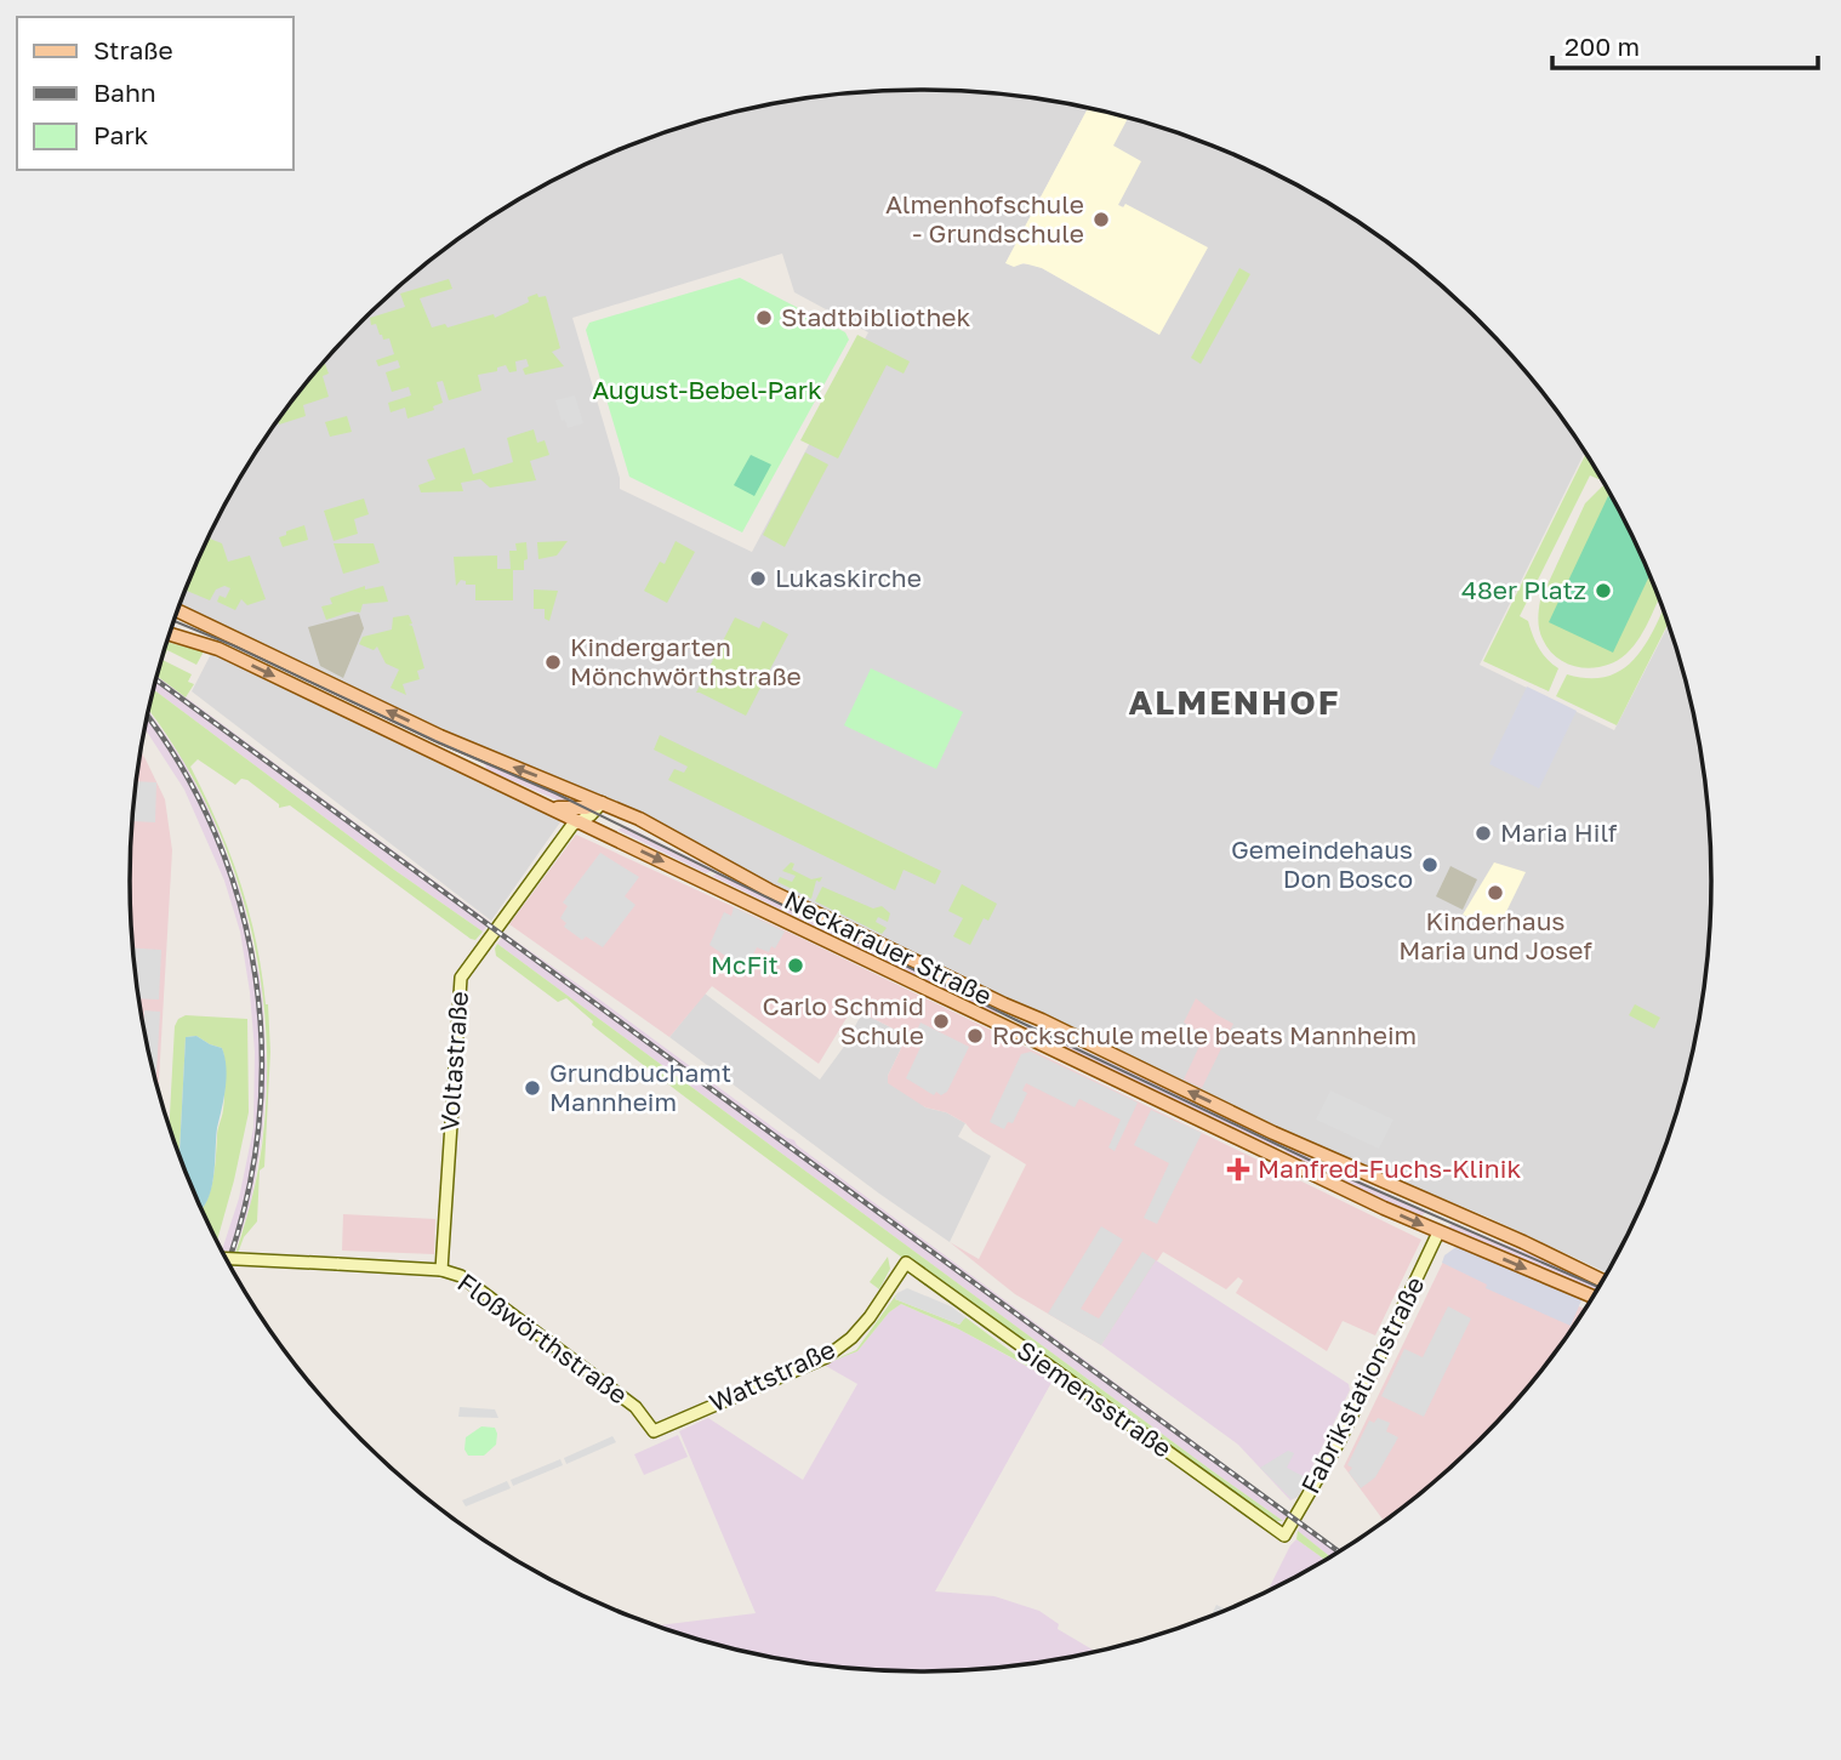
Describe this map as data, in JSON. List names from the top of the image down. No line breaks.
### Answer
{"streets":{"main road":["Neckarauer Straße"],"street":["Voltastraße","Floßwörthstraße","Wattstraße","Fabrikstationstraße","Siemensstraße"]},"crossings":[["Neckarauer Straße","Voltastraße"],["Neckarauer Straße","Fabrikstationstraße"],["Voltastraße","Floßwörthstraße"],["Floßwörthstraße","Wattstraße"],["Wattstraße","Siemensstraße"],["Fabrikstationstraße","Siemensstraße"]],"districts":["ALMENHOF"],"parks":["August-Bebel-Park"],"places":{"other":["Almenhofschule - Grundschule","Stadtbibliothek","Lukaskirche","48er Platz","Kindergarten Mönchwörthstraße","Maria Hilf","Gemeindehaus Don Bosco","Kinderhaus Maria und Josef","McFit","Carlo Schmid Schule","Rockschule melle beats Mannheim","Grundbuchamt Mannheim"],"health":["Manfred-Fuchs-Klinik"]},"legend":["Straße","Bahn","Park"],"scale_bar":"200 m"}
